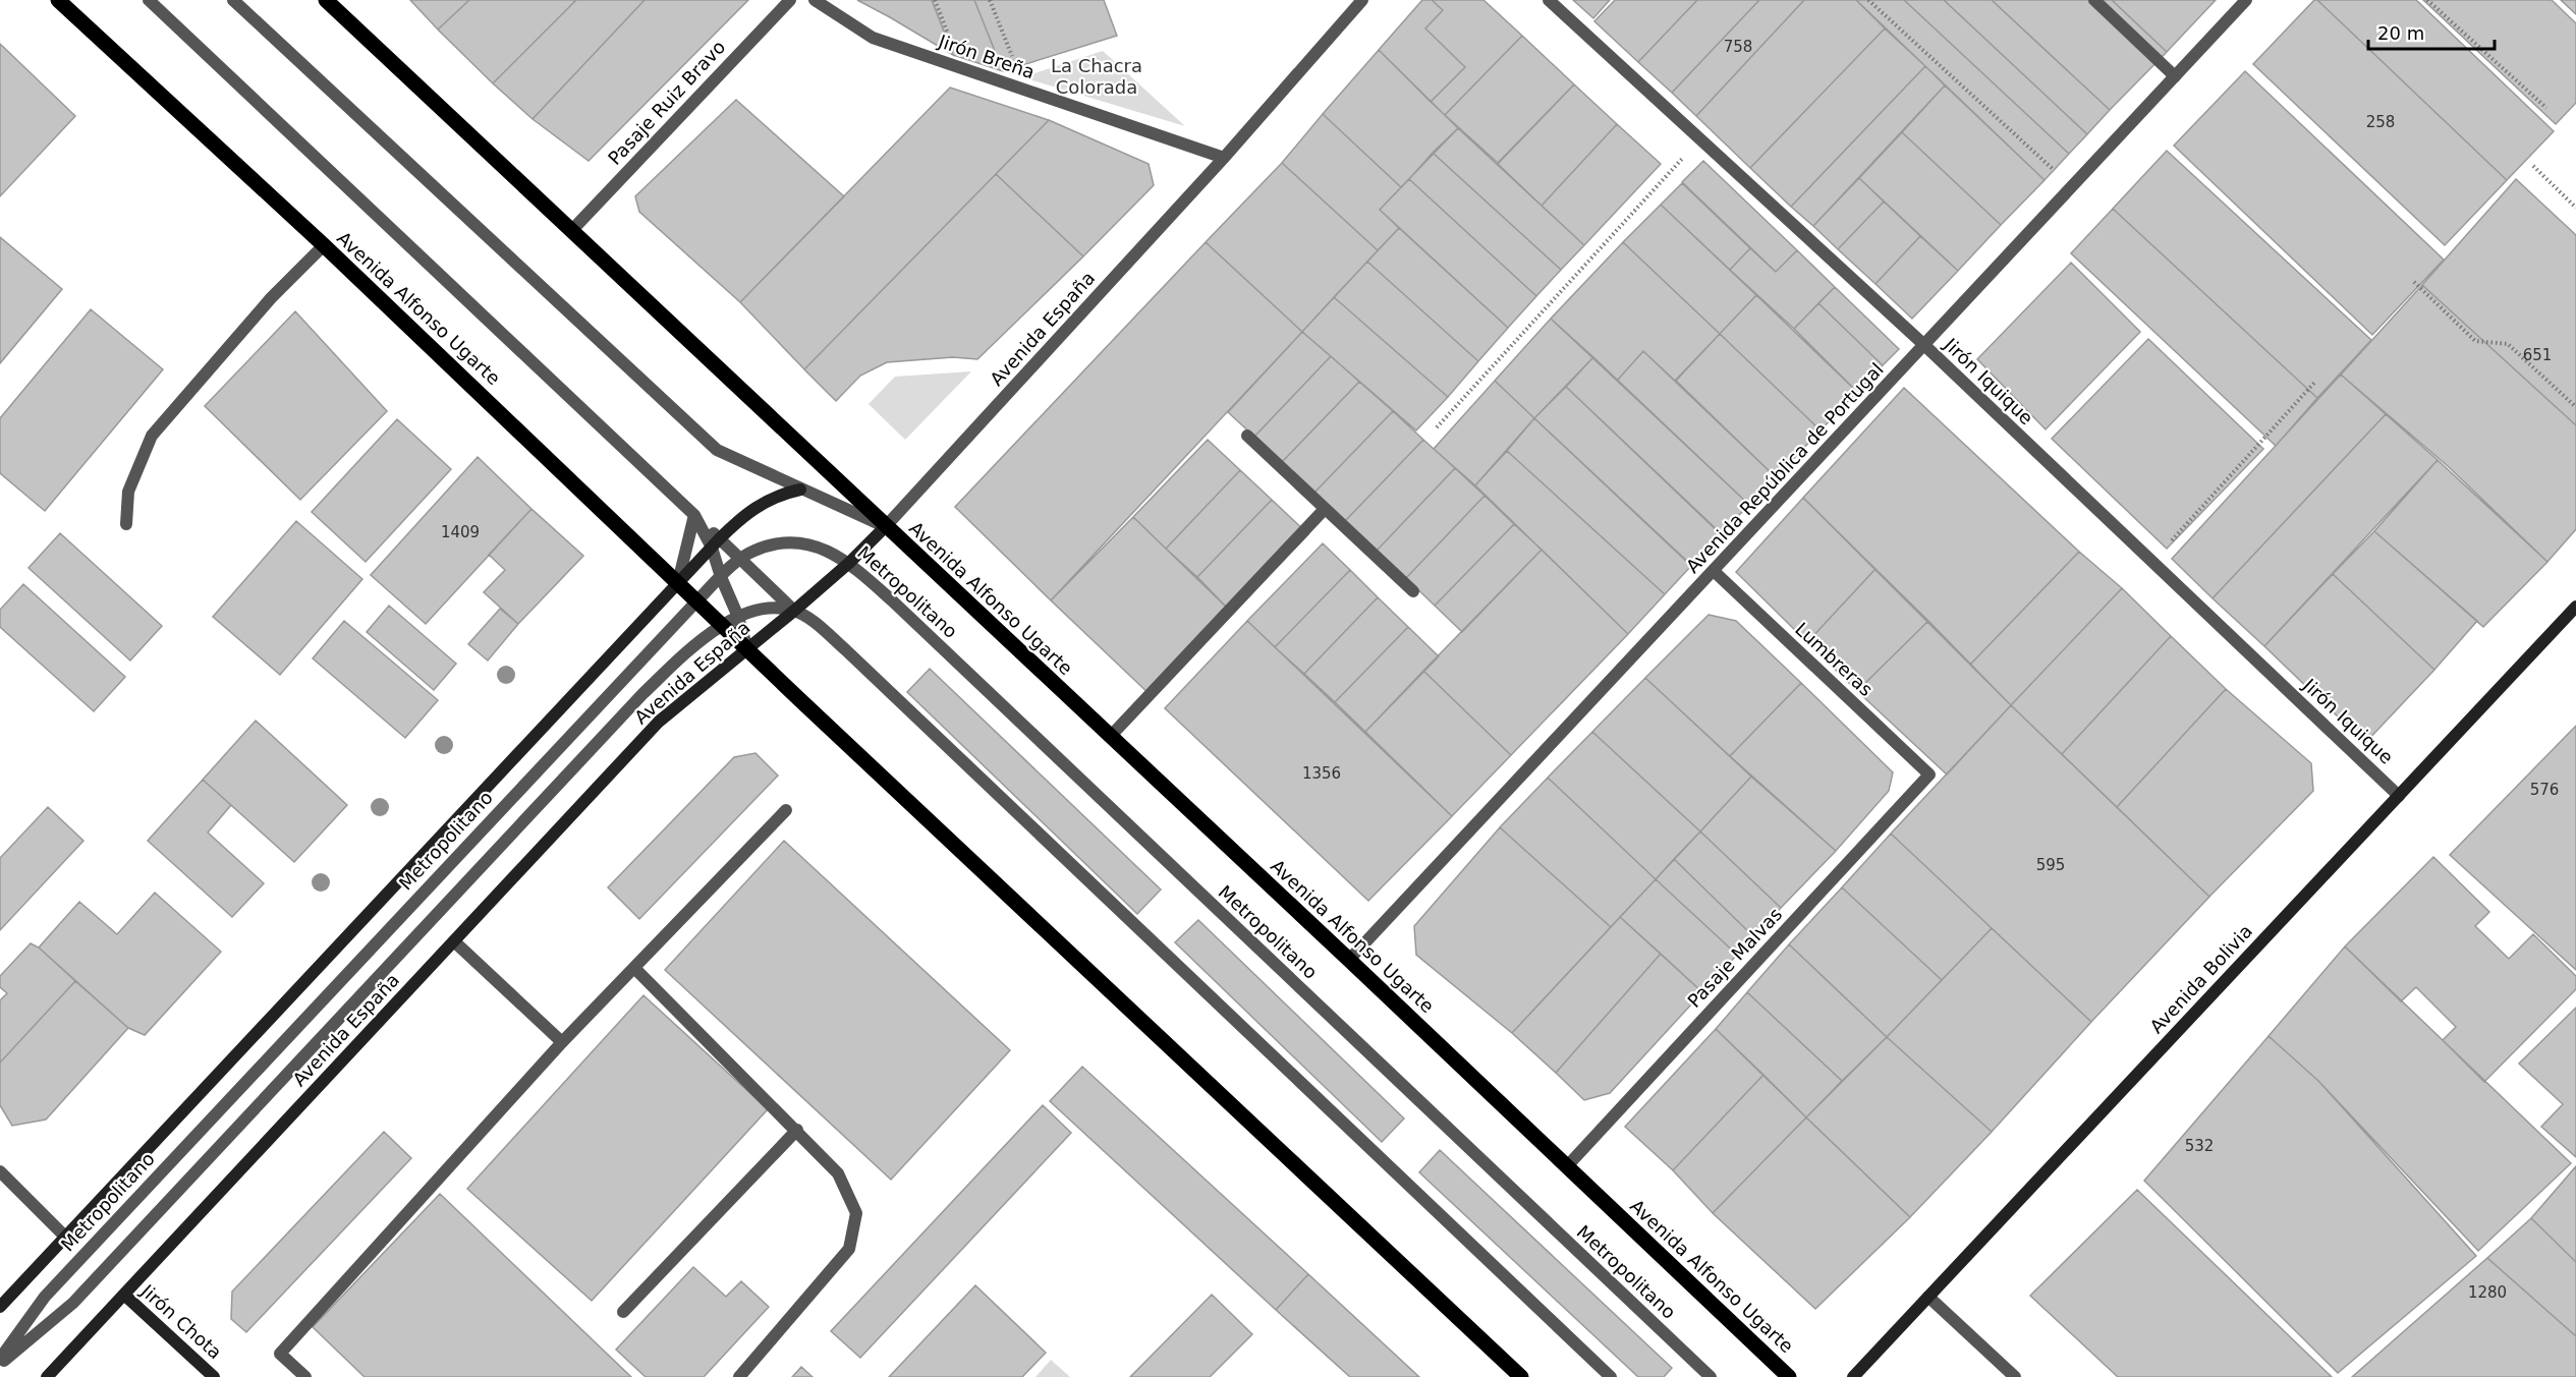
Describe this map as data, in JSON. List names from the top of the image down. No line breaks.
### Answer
{"streets":{"main road":["Avenida Alfonso Ugarte"],"street":["Jirón Breña","Pasaje Ruiz Bravo","Avenida España","Jirón Iquique","Avenida República de Portugal","Metropolitano","Lumbreras","Pasaje Malvas","Avenida Bolivia","Jirón Chota"]},"crossings":[["Jirón Breña","Avenida España"],["Pasaje Ruiz Bravo","Avenida Alfonso Ugarte"],["Avenida Alfonso Ugarte","Avenida España"],["Avenida Alfonso Ugarte","Avenida República de Portugal"],["Avenida Alfonso Ugarte","Metropolitano"],["Avenida Alfonso Ugarte","Pasaje Malvas"],["Avenida España","Metropolitano"],["Avenida España","Jirón Chota"],["Jirón Iquique","Avenida República de Portugal"],["Jirón Iquique","Avenida Bolivia"],["Avenida República de Portugal","Lumbreras"],["Lumbreras","Pasaje Malvas"]],"parks":["La Chacra Colorada"],"house_numbers":["758","258","651","1409","1356","576","595","532","1280"],"scale_bar":"20 m"}
